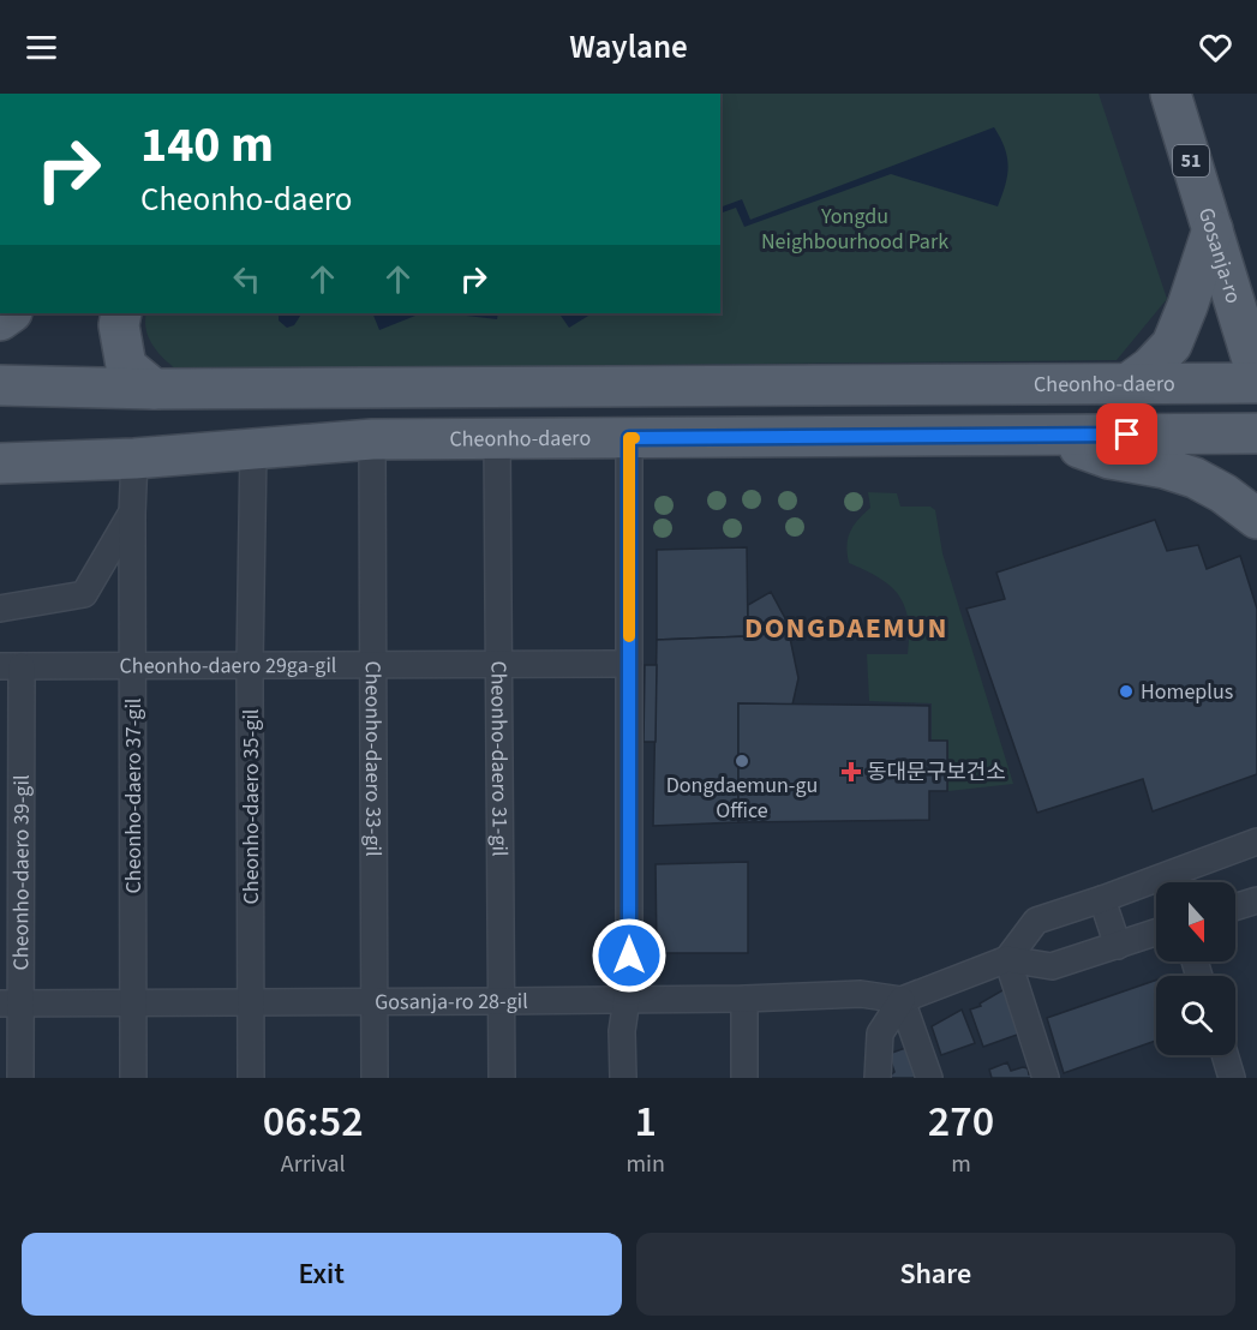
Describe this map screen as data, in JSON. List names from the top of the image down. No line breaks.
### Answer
{"streets":{"main road":["51","Gosanja-ro","Cheonho-daero"],"street":["Cheonho-daero 29ga-gil","Cheonho-daero 33-gil","Cheonho-daero 31-gil","Cheonho-daero 37-gil","Cheonho-daero 35-gil","Cheonho-daero 39-gil","Gosanja-ro 28-gil"]},"crossings":[["Cheonho-daero","Cheonho-daero 33-gil"],["Cheonho-daero","Cheonho-daero 31-gil"],["Cheonho-daero","Cheonho-daero 37-gil"],["Cheonho-daero","Cheonho-daero 35-gil"],["Cheonho-daero 29ga-gil","Cheonho-daero 33-gil"],["Cheonho-daero 29ga-gil","Cheonho-daero 31-gil"],["Cheonho-daero 29ga-gil","Cheonho-daero 37-gil"],["Cheonho-daero 29ga-gil","Cheonho-daero 35-gil"],["Cheonho-daero 29ga-gil","Cheonho-daero 39-gil"],["Cheonho-daero 33-gil","Gosanja-ro 28-gil"],["Cheonho-daero 31-gil","Gosanja-ro 28-gil"],["Cheonho-daero 37-gil","Gosanja-ro 28-gil"],["Cheonho-daero 35-gil","Gosanja-ro 28-gil"],["Cheonho-daero 39-gil","Gosanja-ro 28-gil"]],"districts":["DONGDAEMUN"],"parks":["Yongdu Neighbourhood Park"],"places":{"other":["Homeplus","Dongdaemun-gu Office"],"health":["동대문구보건소"]},"north":"bottom","page":{"header":"Waylane","turn":["140 m","Cheonho-daero"],"eta":["06:52","Arrival","1","min","270","m"],"buttons":["Exit","Share"]}}
